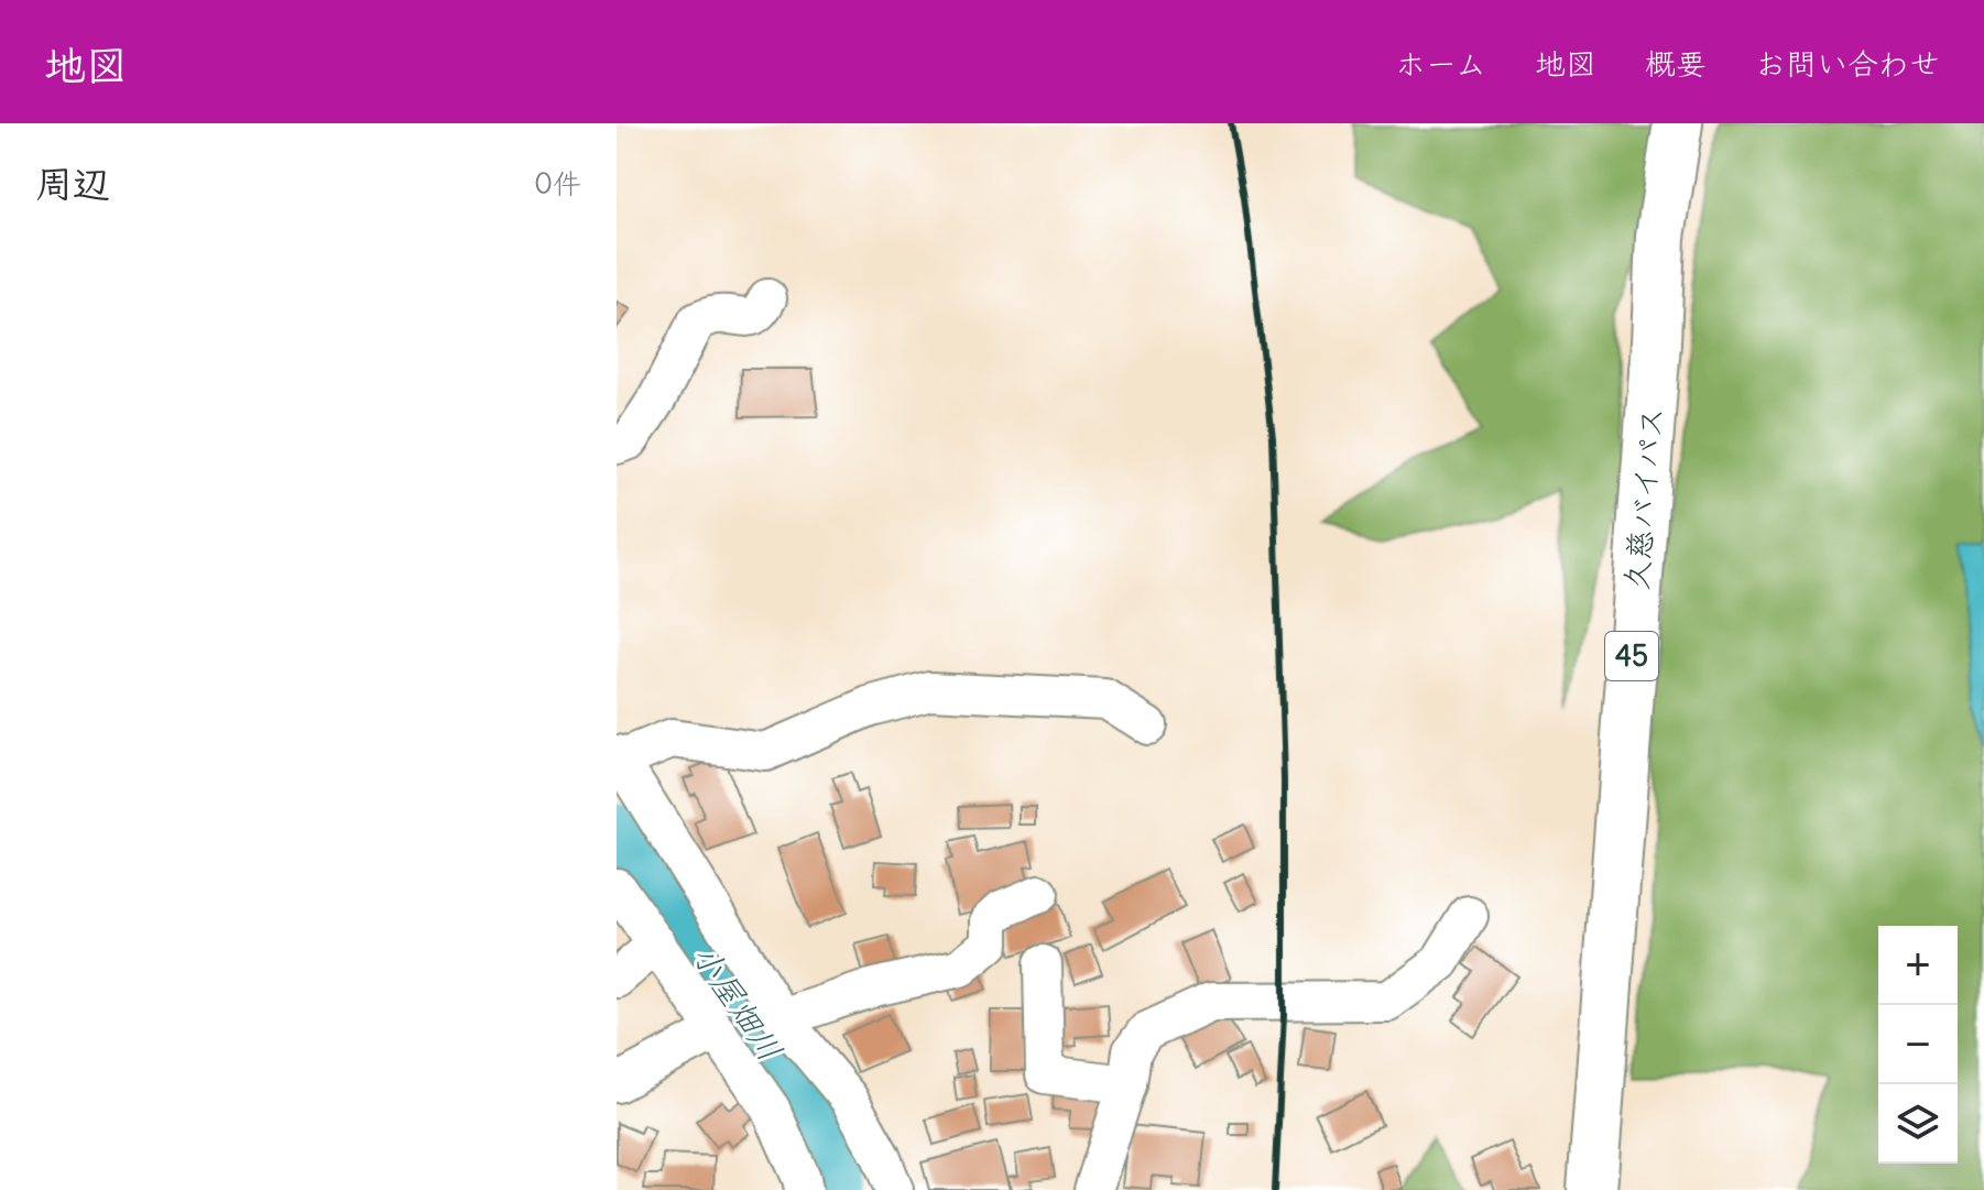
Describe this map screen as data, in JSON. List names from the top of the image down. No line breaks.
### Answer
{"streets":{"highway":["久慈バイパス","45"]},"water":["小屋畑川"],"page":{"header":"地図","nav":["ホーム","地図","概要","お問い合わせ"],"heading":["周辺","0件"],"map_buttons":["+","−"]}}
